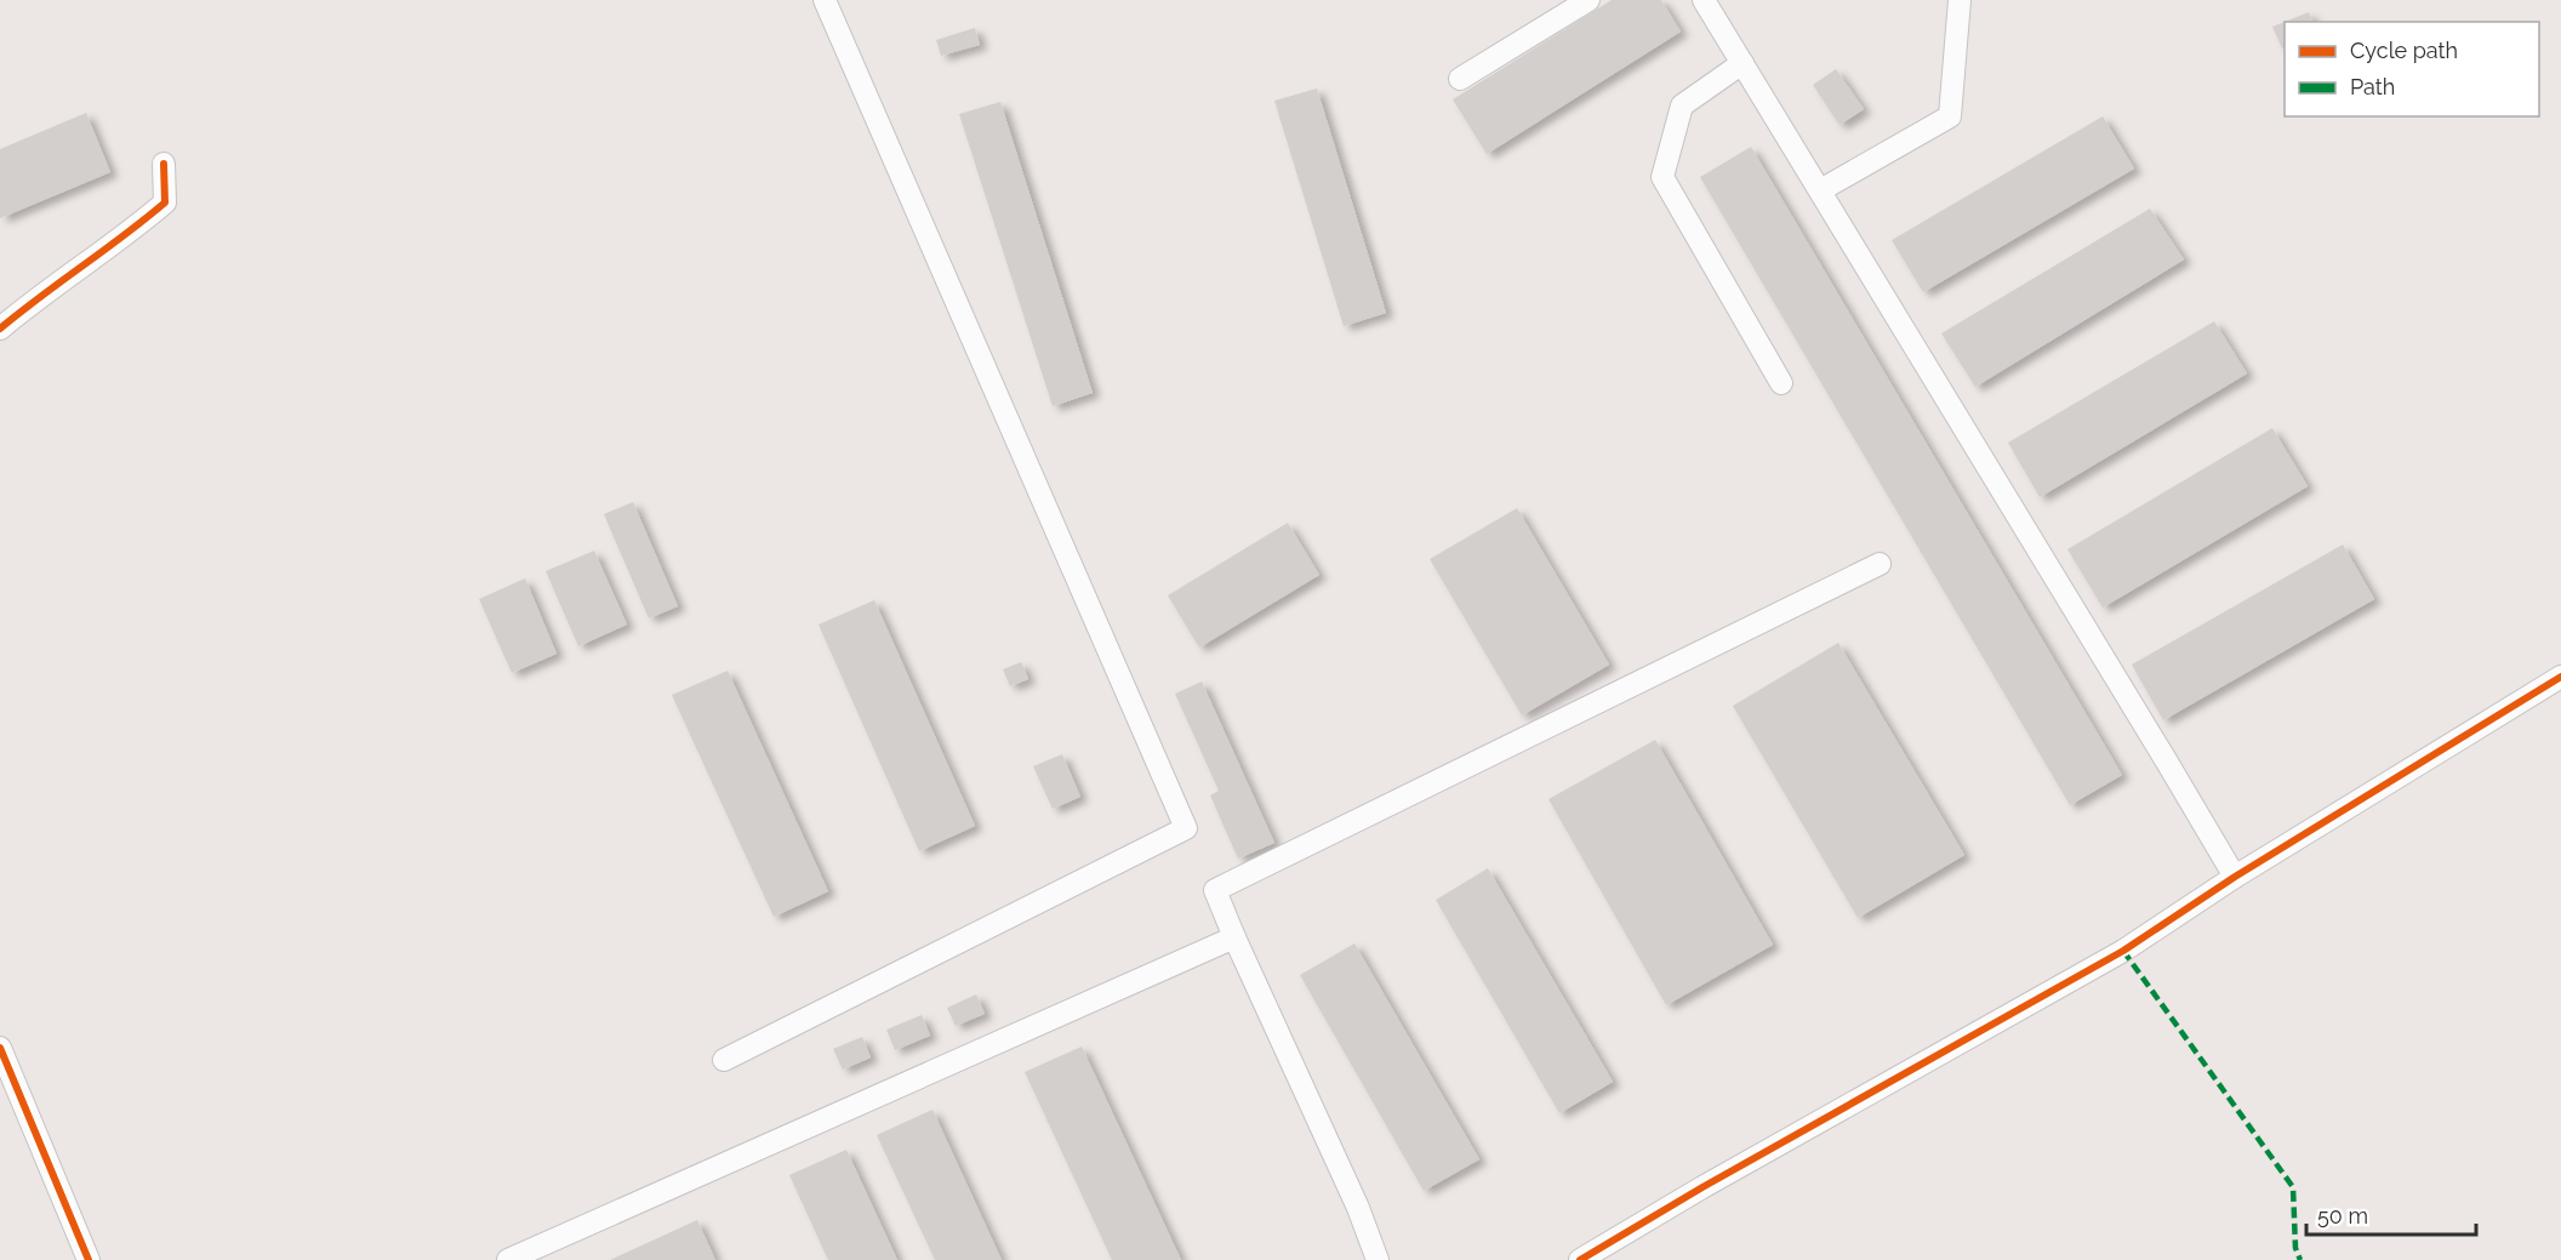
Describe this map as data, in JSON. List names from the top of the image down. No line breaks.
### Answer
{"legend":["Cycle path","Path"],"scale_bar":"50 m"}
